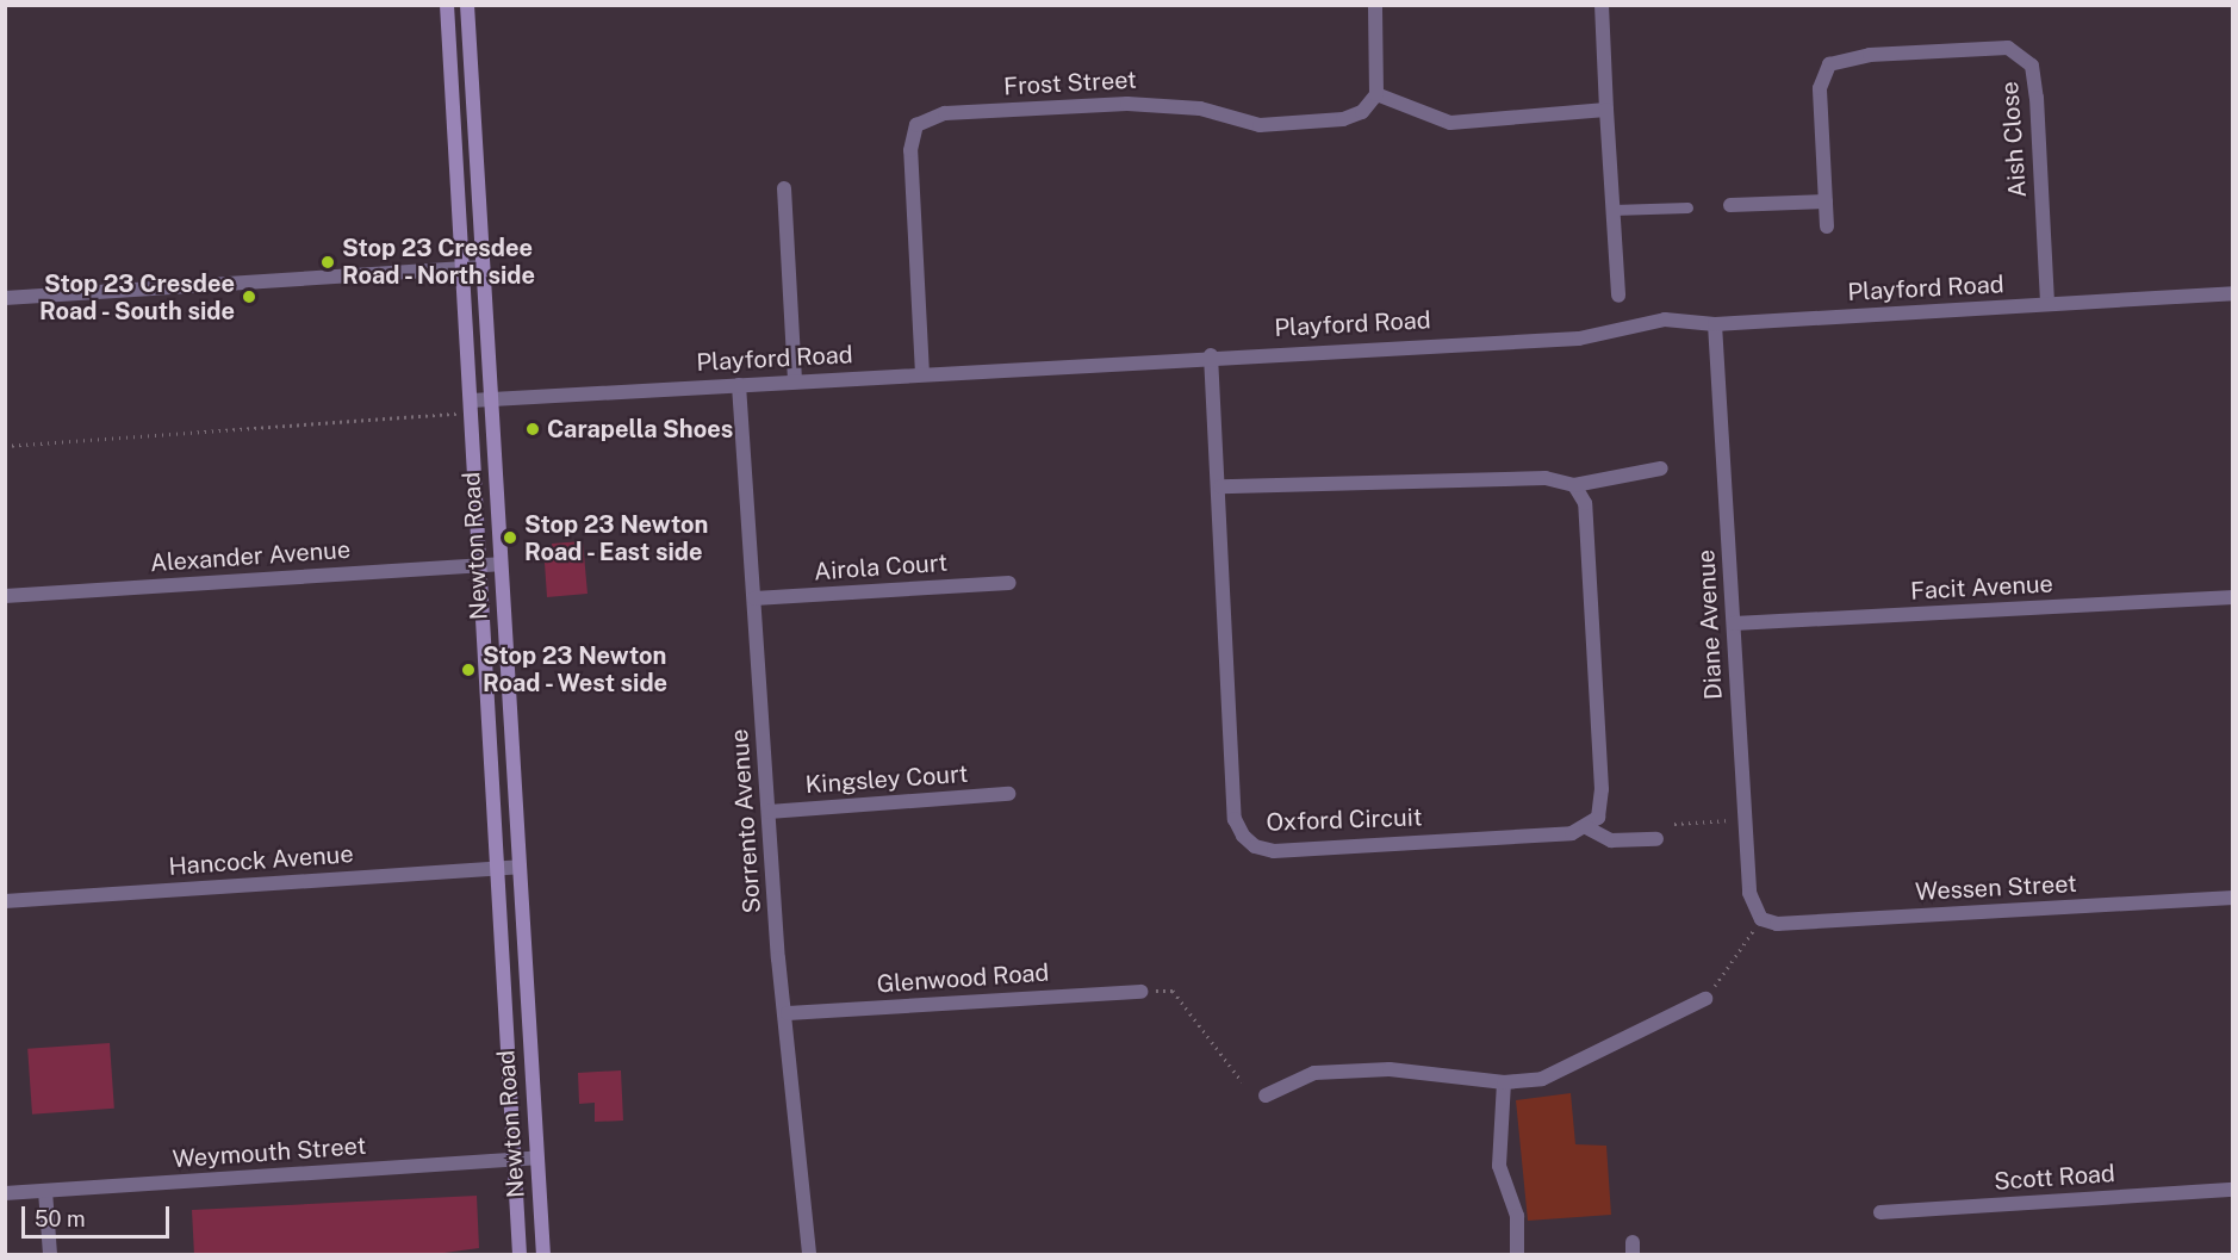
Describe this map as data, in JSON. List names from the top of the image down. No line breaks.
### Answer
{"streets":{"main road":["Newton Road"],"street":["Frost Street","Aish Close","Playford Road","Alexander Avenue","Airola Court","Facit Avenue","Diane Avenue","Kingsley Court","Oxford Circuit","Sorrento Avenue","Hancock Avenue","Wessen Street","Glenwood Road","Weymouth Street","Scott Road"]},"crossings":[["Frost Street","Playford Road"],["Aish Close","Playford Road"],["Playford Road","Newton Road"],["Playford Road","Diane Avenue"],["Playford Road","Oxford Circuit"],["Playford Road","Sorrento Avenue"],["Newton Road","Alexander Avenue"],["Newton Road","Hancock Avenue"],["Newton Road","Weymouth Street"],["Airola Court","Sorrento Avenue"],["Facit Avenue","Diane Avenue"],["Diane Avenue","Wessen Street"],["Kingsley Court","Sorrento Avenue"],["Sorrento Avenue","Glenwood Road"]],"places":["Stop 23 Cresdee Road - North side","Stop 23 Cresdee Road - South side","Carapella Shoes","Stop 23 Newton Road - East side","Stop 23 Newton Road - West side"],"scale_bar":"50 m"}
